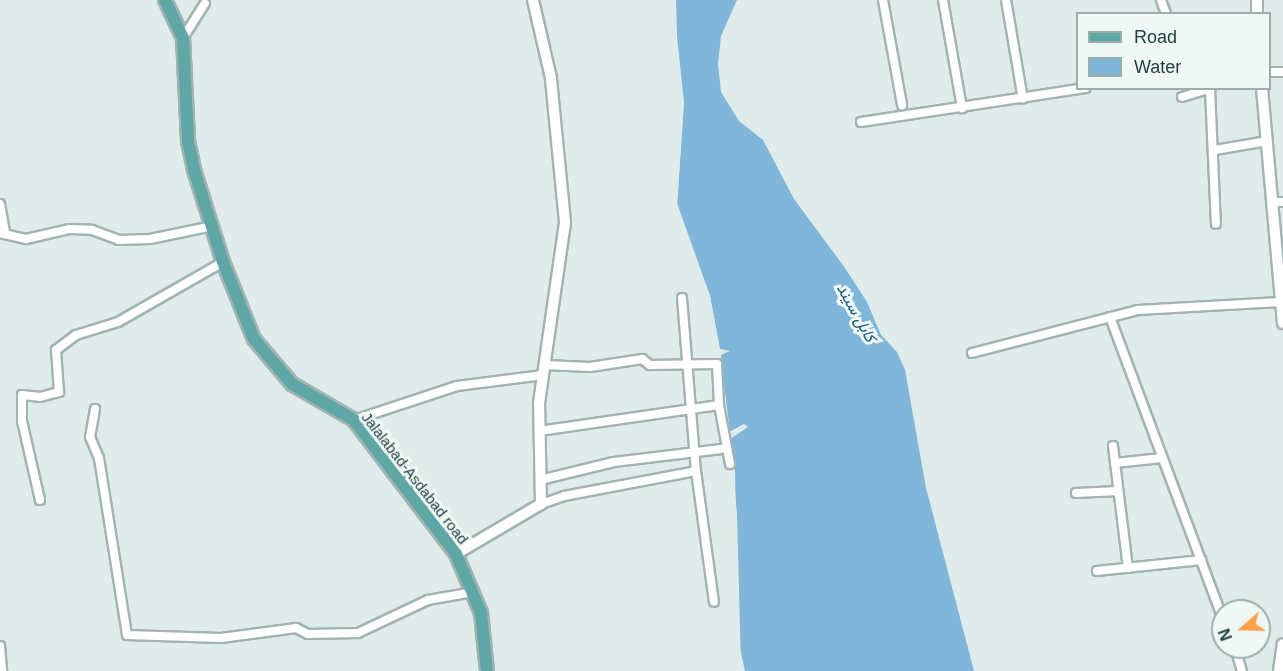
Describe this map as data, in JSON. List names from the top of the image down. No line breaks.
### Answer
{"streets":{"main road":["Jalalabad-Asdabad road"]},"water":["کابل سيند"],"legend":["Road","Water"],"north":"left"}
